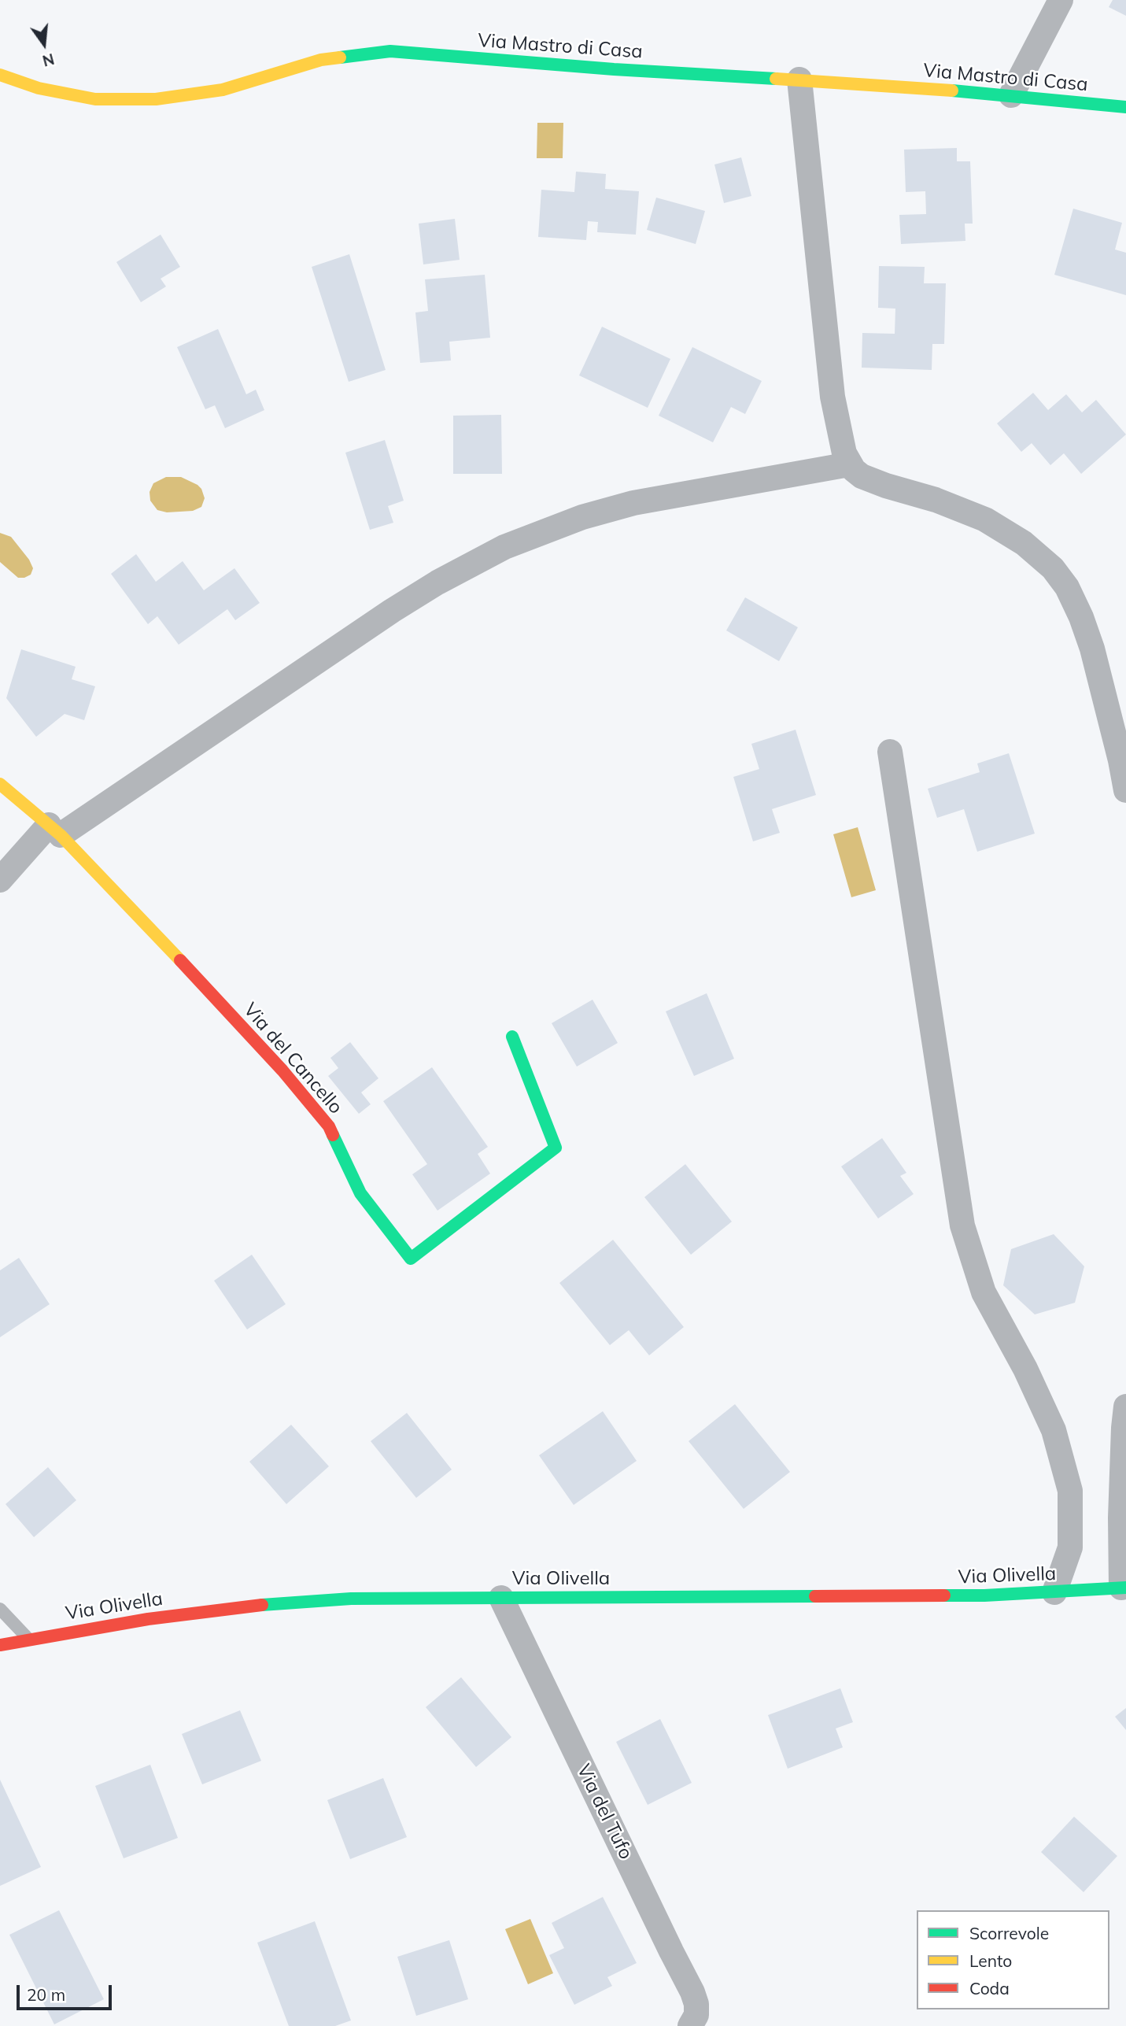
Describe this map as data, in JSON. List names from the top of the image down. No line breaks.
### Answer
{"streets":{"street":["Via Mastro di Casa","Via del Cancello","Via Olivella","Via del Tufo"]},"crossings":[["Via Olivella","Via del Tufo"]],"legend":["Scorrevole","Lento","Coda"],"scale_bar":"20 m","north":"bottom"}
